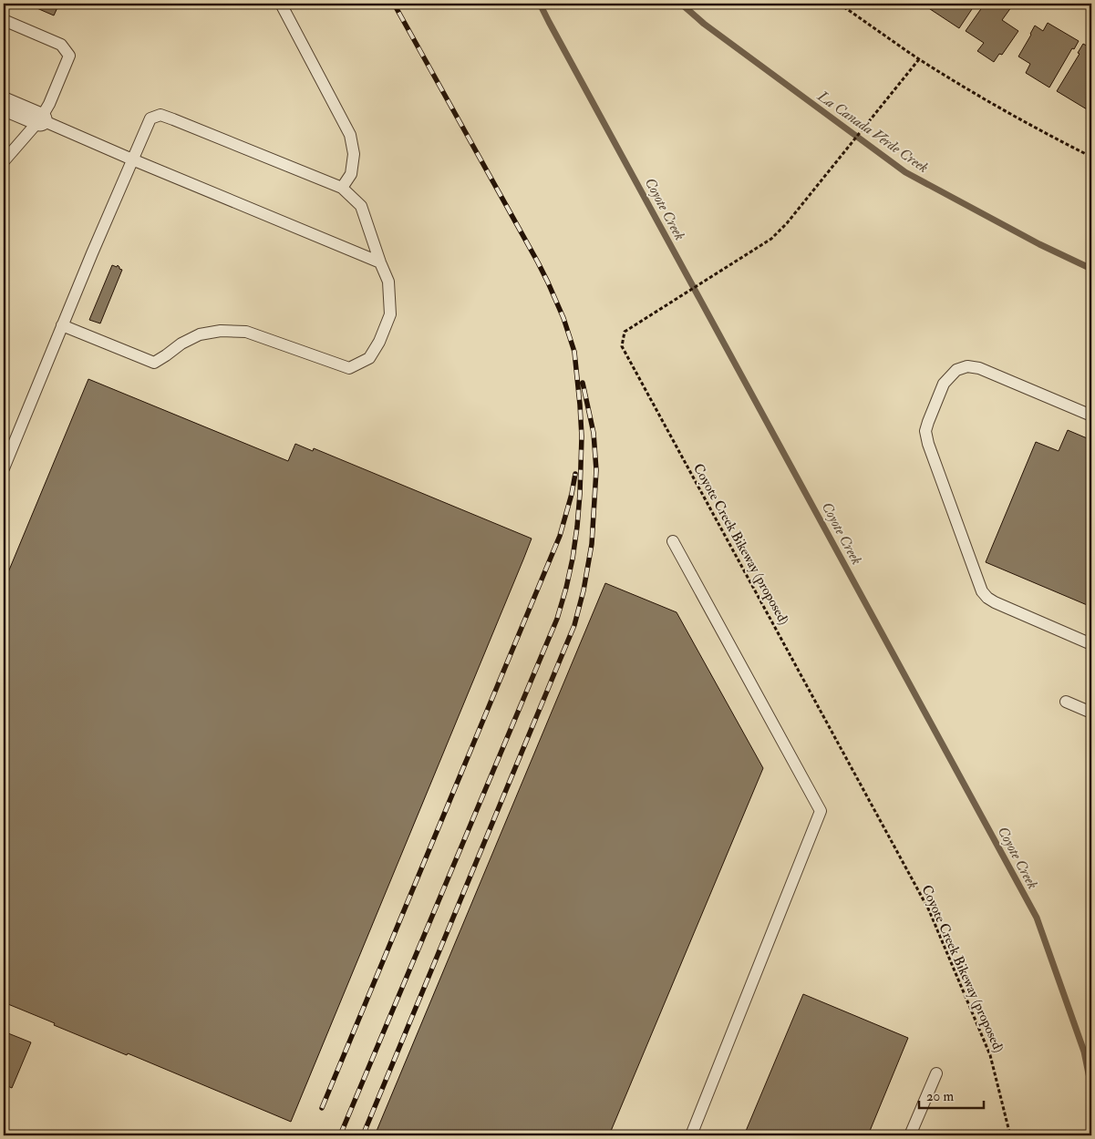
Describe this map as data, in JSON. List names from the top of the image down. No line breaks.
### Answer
{"streets":{"path":["Coyote Creek Bikeway (proposed)"]},"water":["La Canada Verde Creek","Coyote Creek"],"scale_bar":"20 m"}
